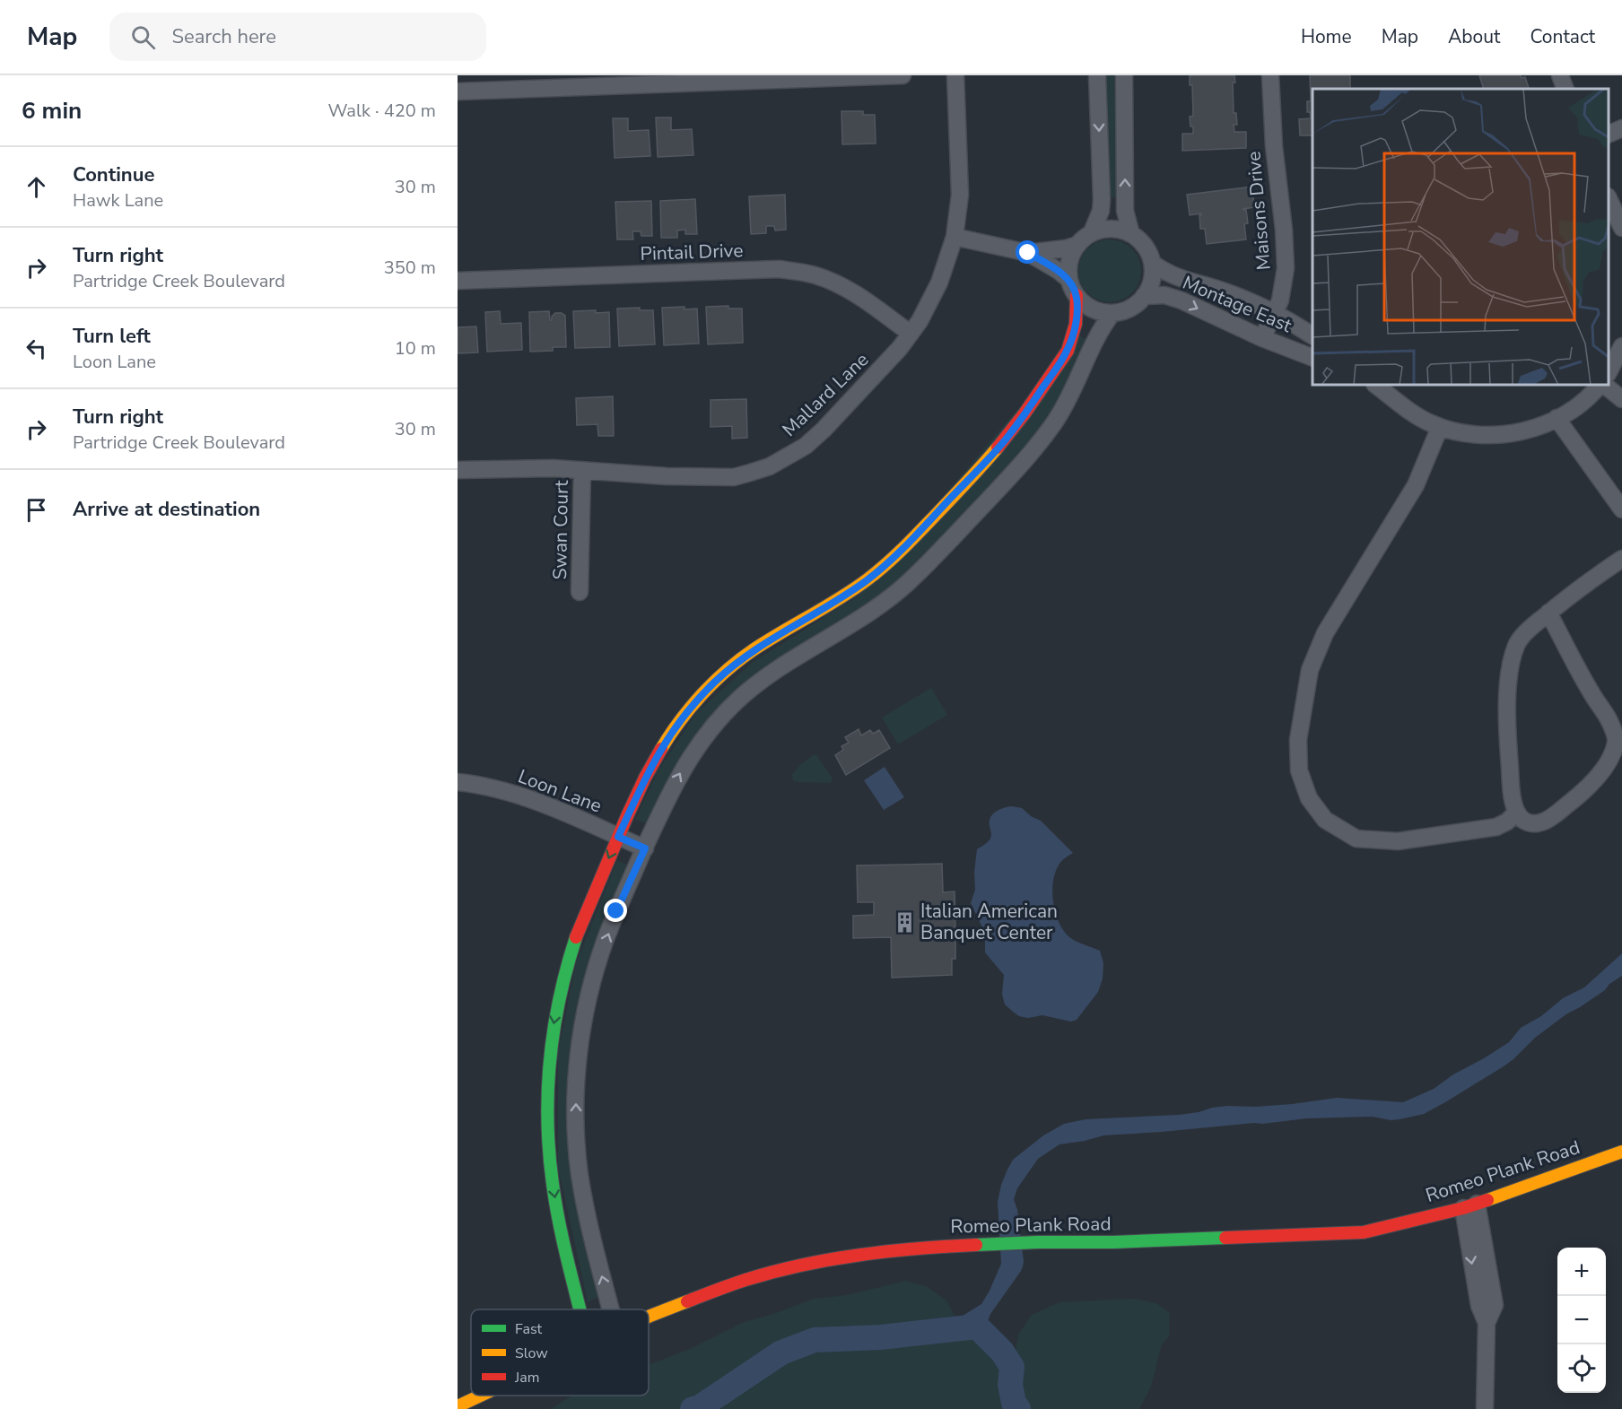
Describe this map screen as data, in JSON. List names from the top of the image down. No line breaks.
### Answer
{"streets":{"street":["Maisons Drive","Pintail Drive","Montage East","Mallard Lane","Swan Court","Loon Lane","Romeo Plank Road"]},"crossings":[["Maisons Drive","Montage East"],["Pintail Drive","Mallard Lane"],["Mallard Lane","Swan Court"]],"places":{"building":["Italian American Banquet Center"]},"legend":["Fast","Slow","Jam"],"page":{"header":"Map","search":"Search here","nav":["Home","Map","About","Contact"],"heading":["6 min","Walk · 420 m"],"list":[["Continue","Hawk Lane","30 m"],["Turn right","Partridge Creek Boulevard","350 m"],["Turn left","Loon Lane","10 m"],["Turn right","Partridge Creek Boulevard","30 m"],"Arrive at destination"],"map_buttons":["+","−"]}}
